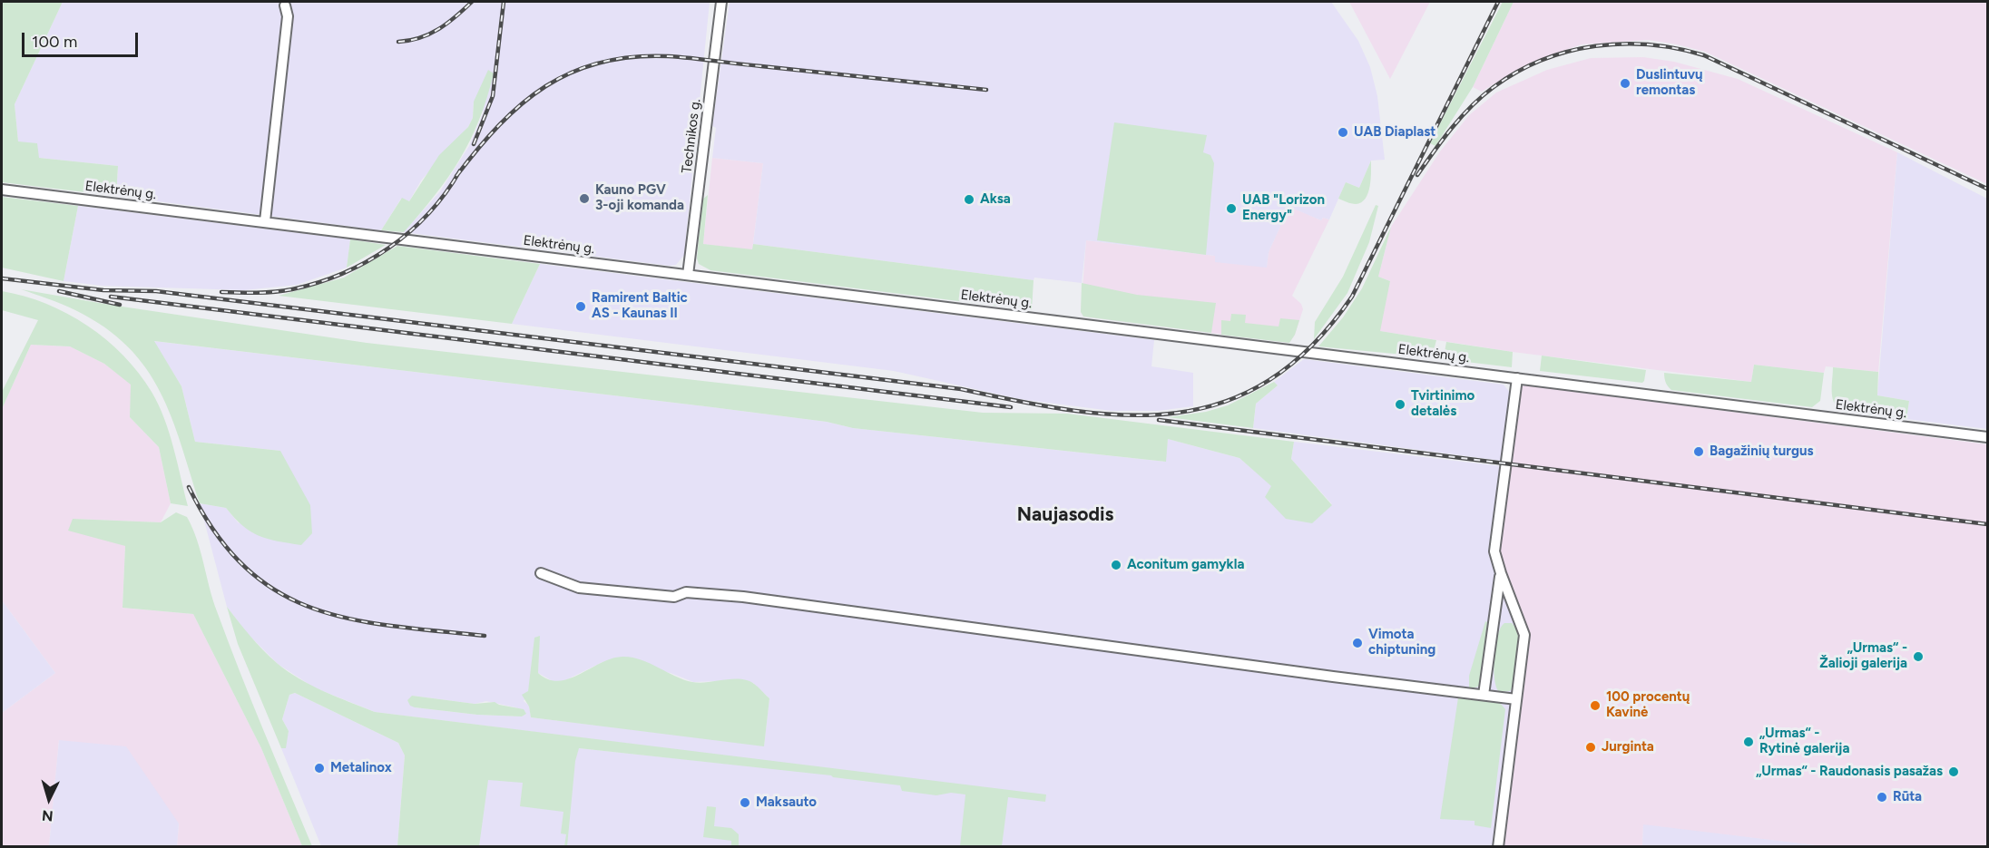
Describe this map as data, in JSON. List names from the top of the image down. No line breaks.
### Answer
{"streets":{"street":["Technikos g.","Elektrėnų g."]},"crossings":[["Technikos g.","Elektrėnų g."]],"districts":["Naujasodis"],"places":["Duslintuvų remontas","UAB Diaplast","Kauno PGV 3-oji komanda","Aksa","UAB \"Lorizon Energy\"","Ramirent Baltic AS - Kaunas II","Tvirtinimo detalės","Bagažinių turgus","Aconitum gamykla","Vimota chiptuning","„Urmas“ - Žalioji galerija","100 procentų Kavinė","„Urmas“ - Rytinė galerija","Jurginta","Metalinox","„Urmas“ - Raudonasis pasažas","Rūta","Maksauto"],"scale_bar":"100 m","north":"bottom"}
